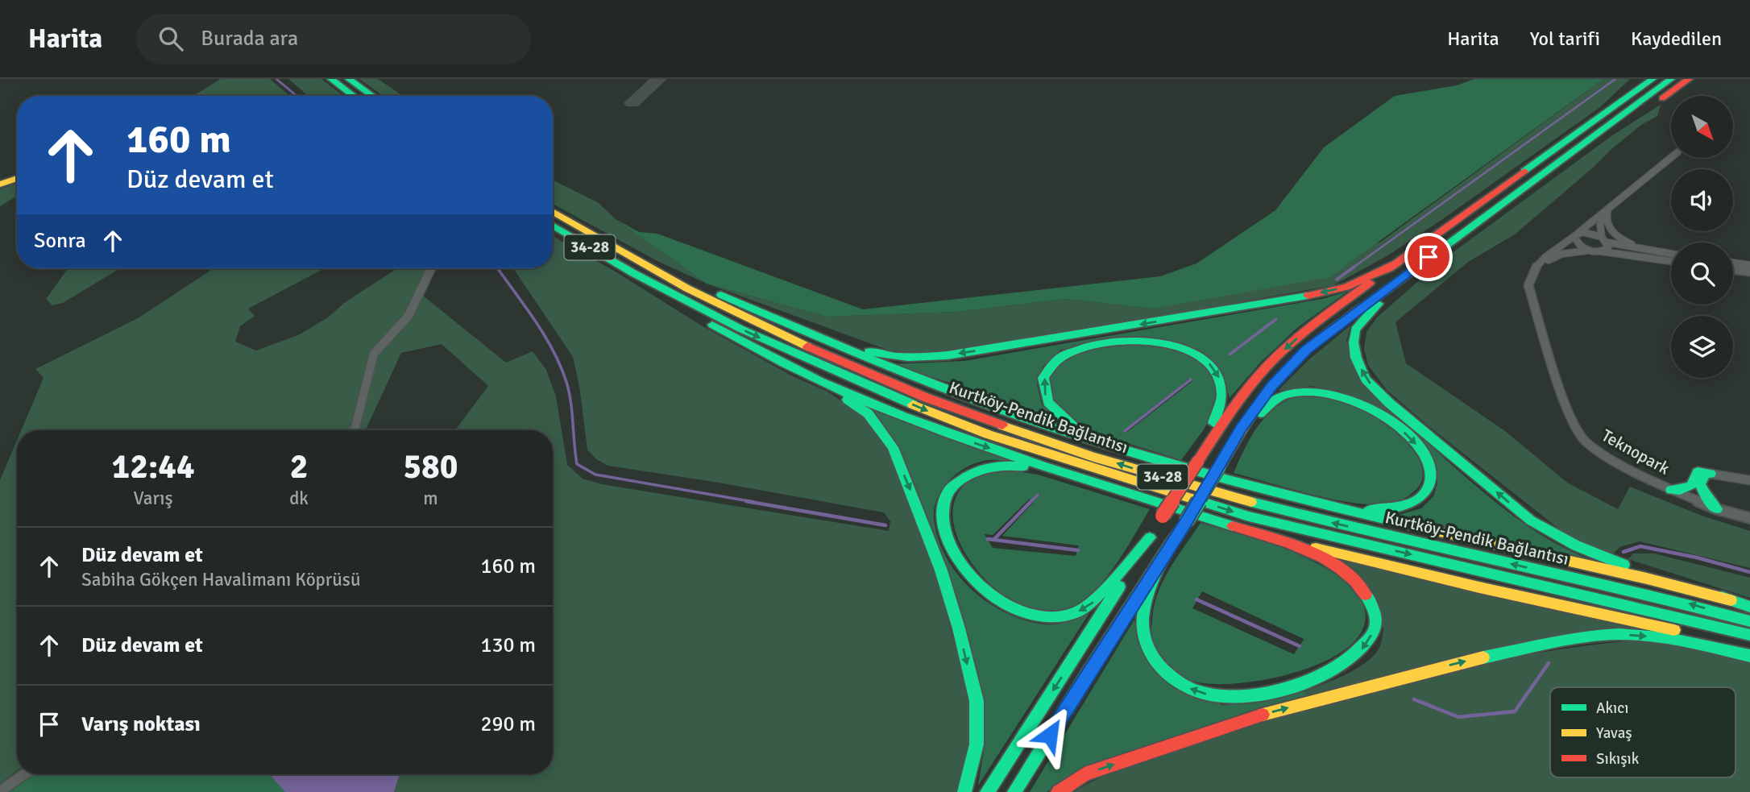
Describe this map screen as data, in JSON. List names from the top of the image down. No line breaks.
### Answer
{"streets":{"main road":["34-28","Kurtköy-Pendik Bağlantısı"],"street":["Teknopark"]},"legend":["Akıcı","Yavaş","Sıkışık"],"north":"bottom right","page":{"header":"Harita","search":"Burada ara","nav":["Harita","Yol tarifi","Kaydedilen"],"turn":["160 m","Düz devam et"],"then":"Sonra","eta":["12:44","Varış","2","dk","580","m"],"list":[{"name":"Düz devam et","note":"Sabiha Gökçen Havalimanı Köprüsü","value":"160 m"},{"name":"Düz devam et","value":"130 m"},{"name":"Varış noktası","value":"290 m"}]}}
